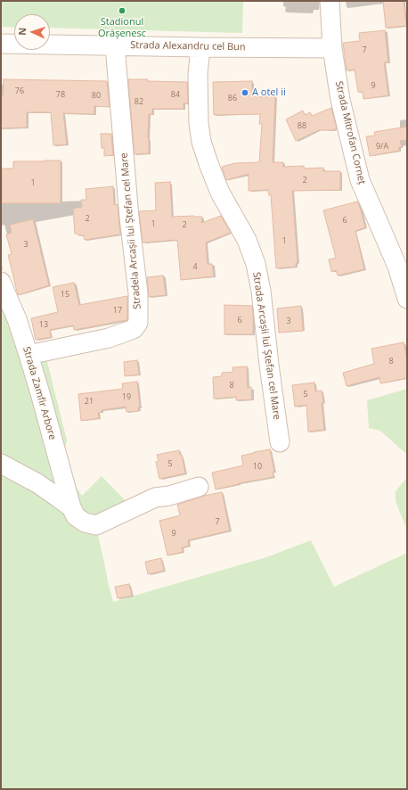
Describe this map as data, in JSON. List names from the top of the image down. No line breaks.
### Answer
{"streets":{"street":["Strada Alexandru cel Bun","Strada Mitrofan Corneț","Stradela Arcașii lui Ștefan cel Mare","Strada Arcașii lui Ștefan cel Mare","Strada Zamfir Arbore"]},"crossings":[["Strada Alexandru cel Bun","Strada Mitrofan Corneț"],["Strada Alexandru cel Bun","Stradela Arcașii lui Ștefan cel Mare"],["Strada Alexandru cel Bun","Strada Arcașii lui Ștefan cel Mare"],["Stradela Arcașii lui Ștefan cel Mare","Strada Zamfir Arbore"]],"places":["Stadionul Orășenesc","A otel ii"],"house_numbers":["7","9","76","78","84","80","86","82","88","9/A","2","1","2","6","1","2","1","3","4","15","17","6","3","13","8","8","5","19","21","5","10","7","9"],"north":"left"}
